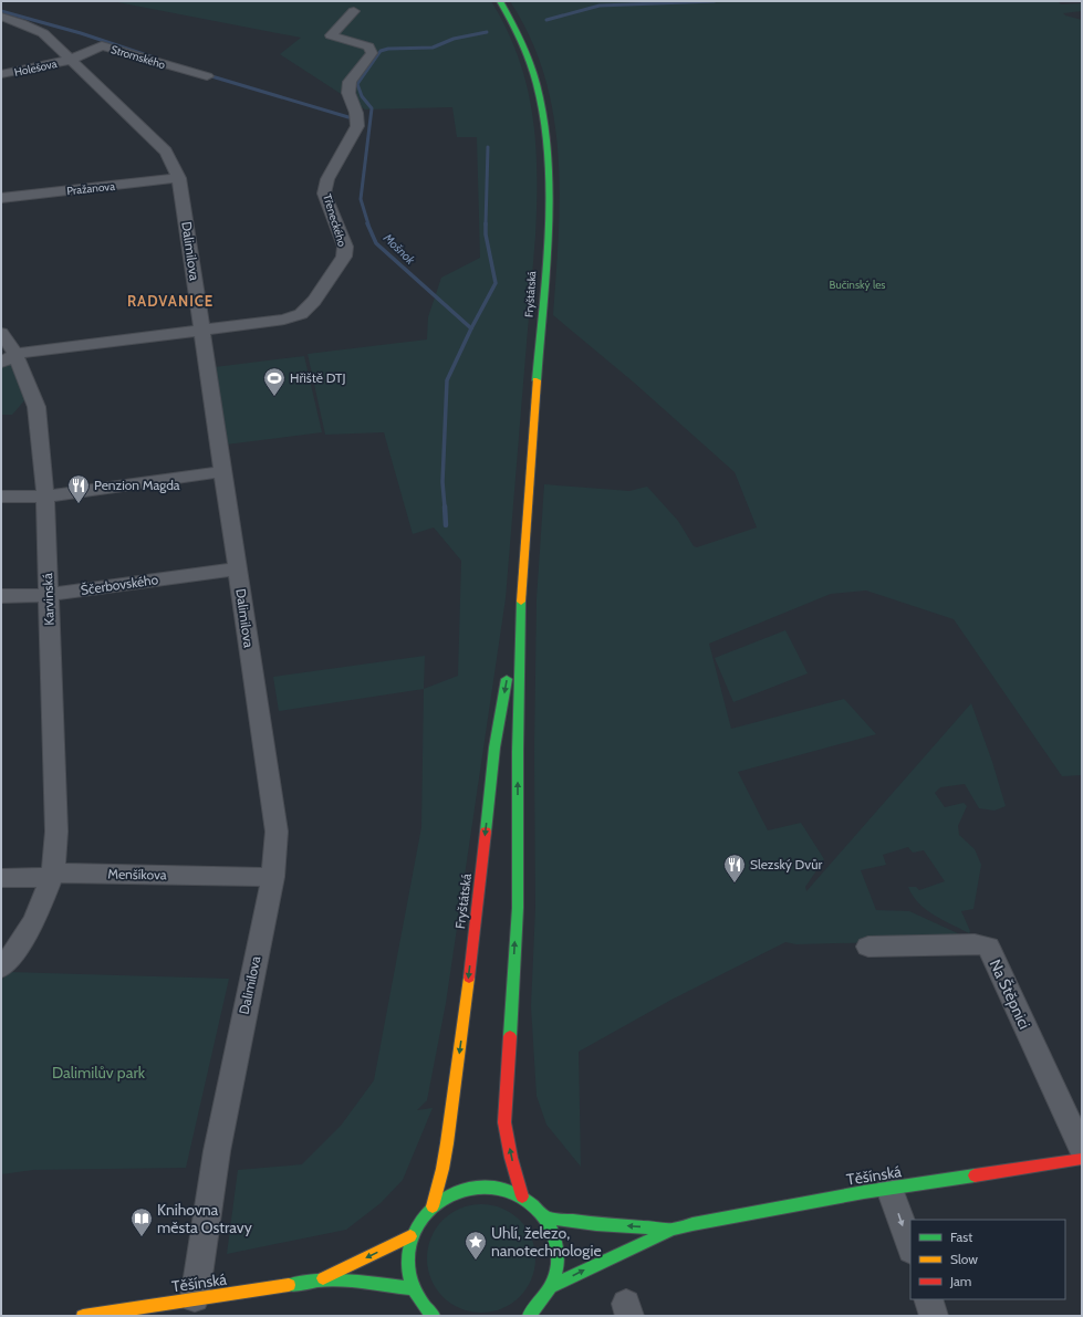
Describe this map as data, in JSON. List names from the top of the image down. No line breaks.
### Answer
{"streets":{"main road":["Fryštátská","Těšínská"],"street":["Stromského","Holešova","Pražanova","Třeneckého","Dalimilova","Ščerbovského","Karvinská","Menšíkova","Na Štěpnici"]},"crossings":[["Stromského","Holešova"],["Stromského","Dalimilova"],["Holešova","Dalimilova"],["Pražanova","Dalimilova"],["Třeneckého","Dalimilova"],["Třeneckého","Karvinská"],["Dalimilova","Ščerbovského"],["Dalimilova","Menšíkova"],["Dalimilova","Těšínská"],["Ščerbovského","Karvinská"],["Karvinská","Menšíkova"]],"districts":["RADVANICE"],"water":["Mošnok"],"parks":["Bučinský les","Dalimilův park"],"places":{"sports":["Hřiště DTJ"],"restaurant":["Penzion Magda","Slezský Dvůr"],"library":["Knihovna města Ostravy"],"place":["Uhlí, železo, nanotechnologie"]},"legend":["Fast","Slow","Jam"]}
